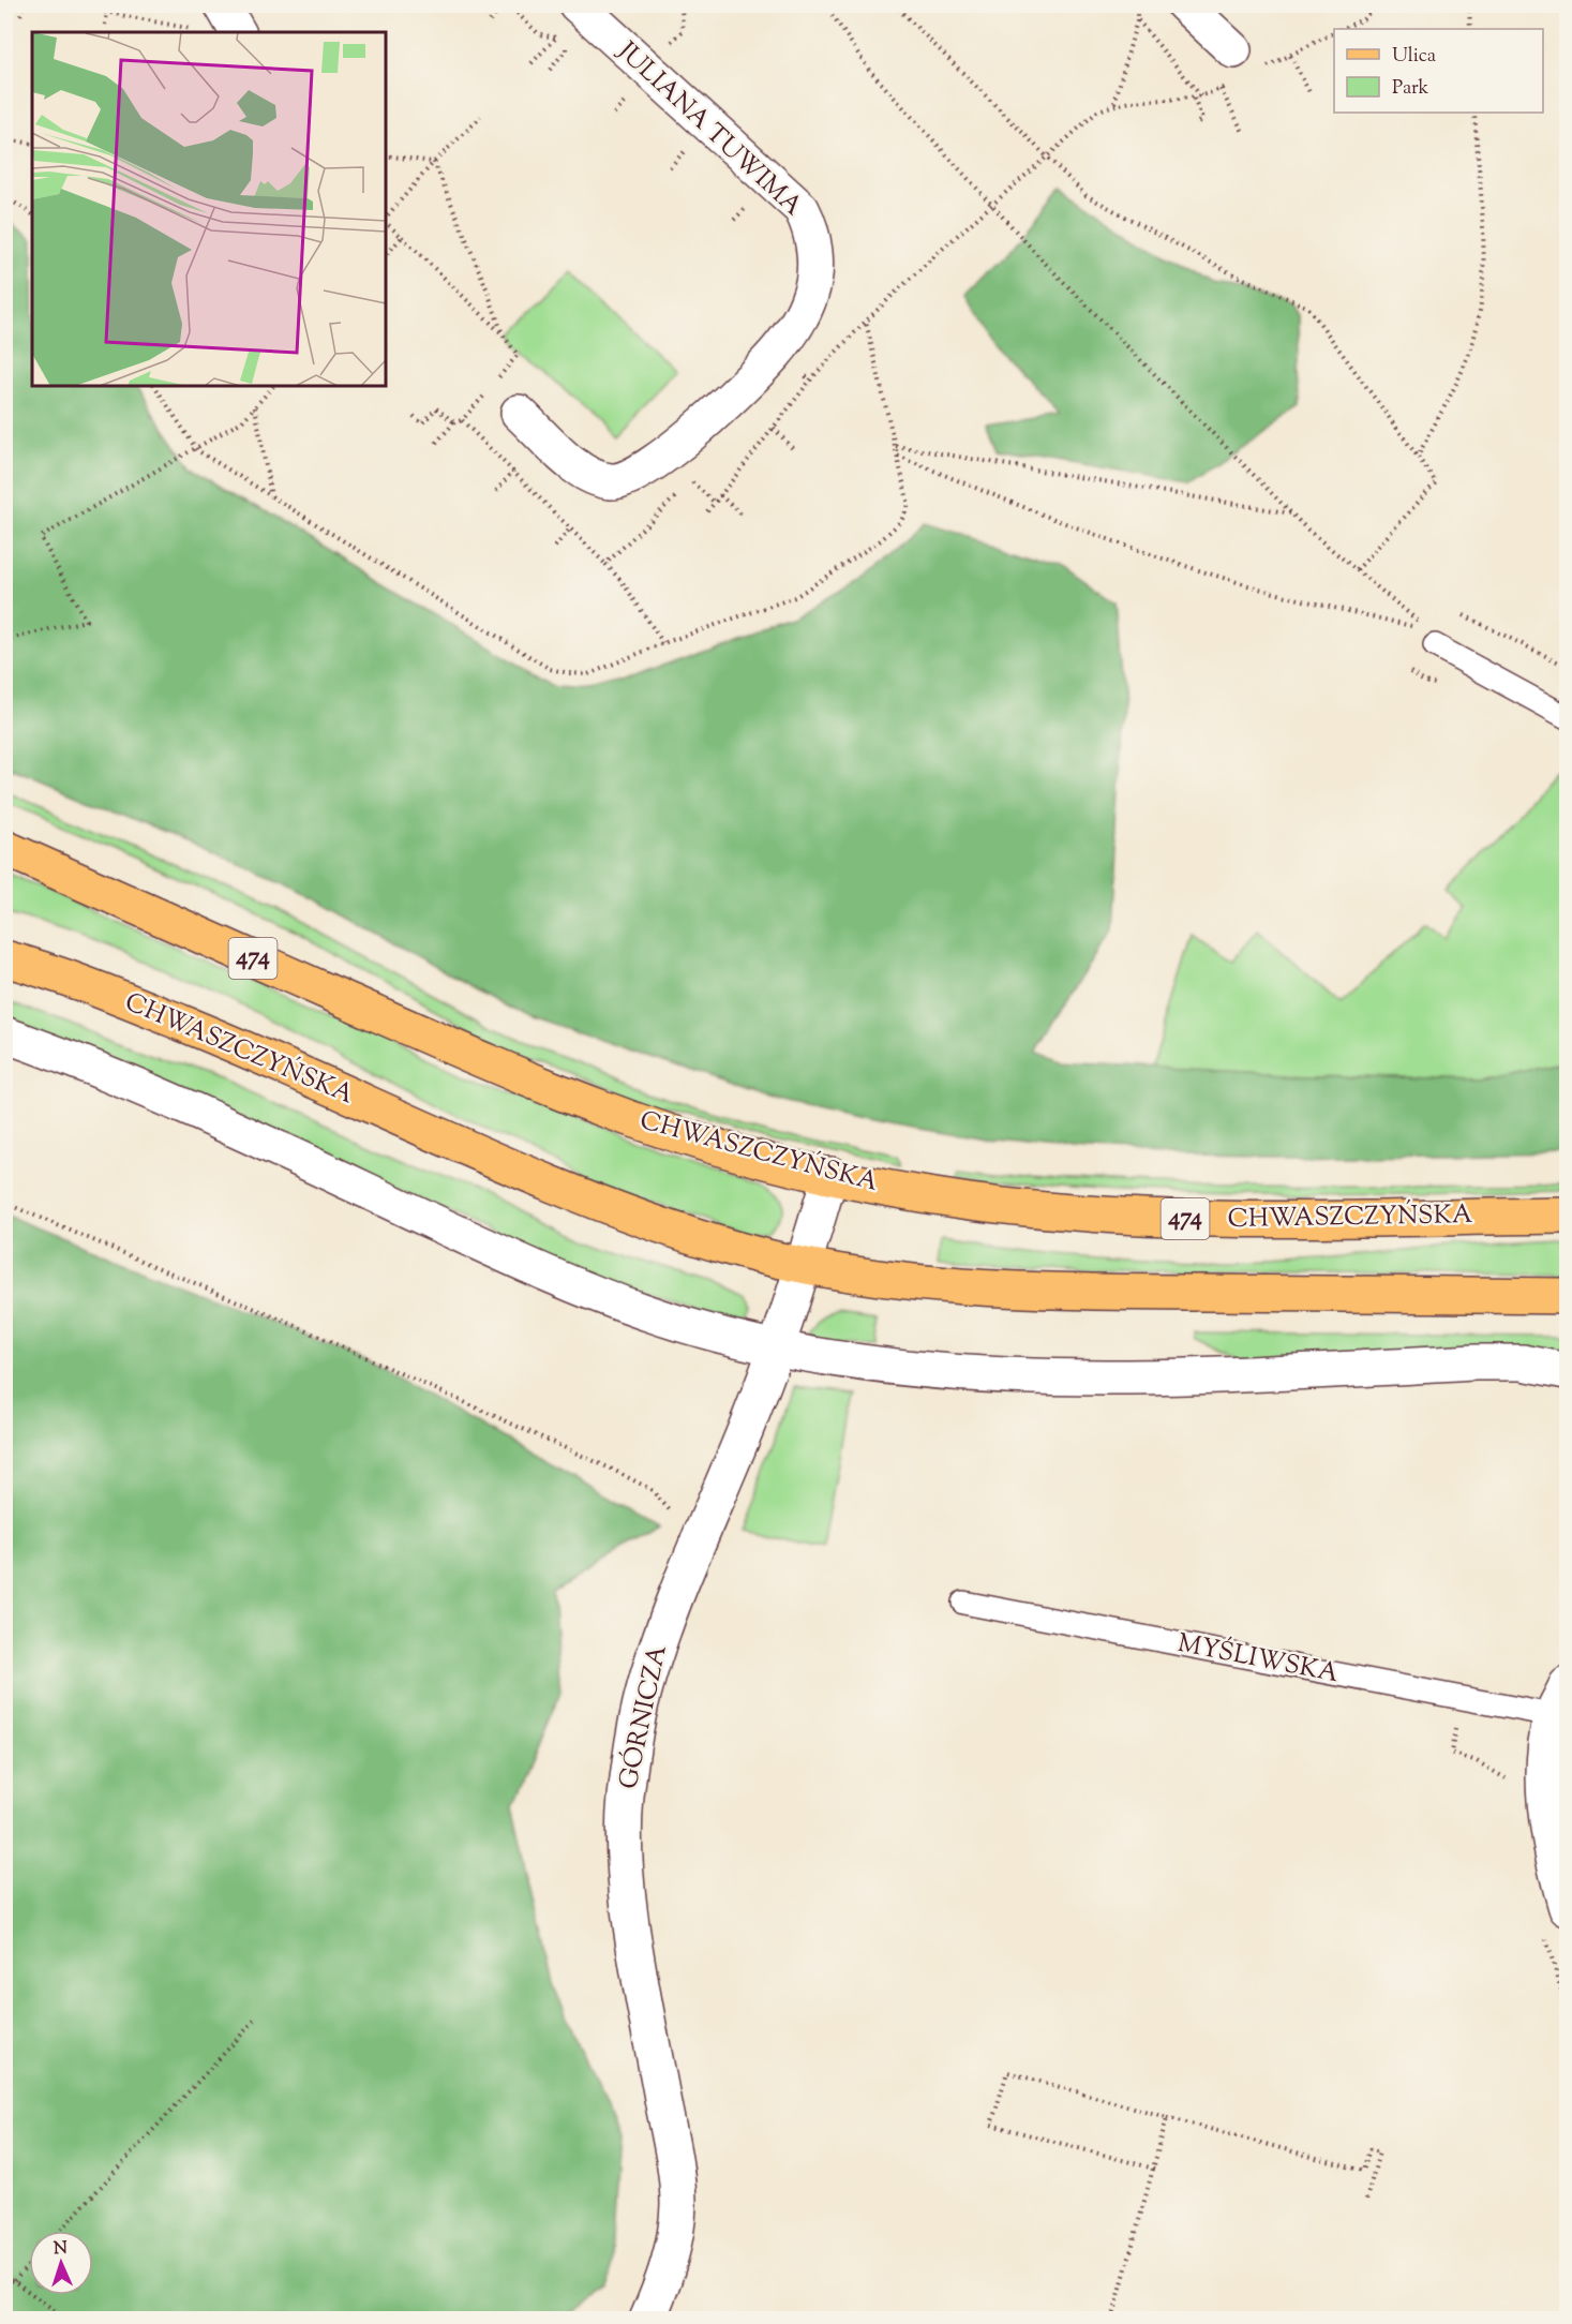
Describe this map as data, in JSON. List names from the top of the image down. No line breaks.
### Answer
{"streets":{"main road":["474","CHWASZCZYŃSKA"],"street":["JULIANA TUWIMA","MYŚLIWSKA","GÓRNICZA"]},"crossings":[["CHWASZCZYŃSKA","GÓRNICZA"]],"legend":["Ulica","Park"],"north":"top"}
